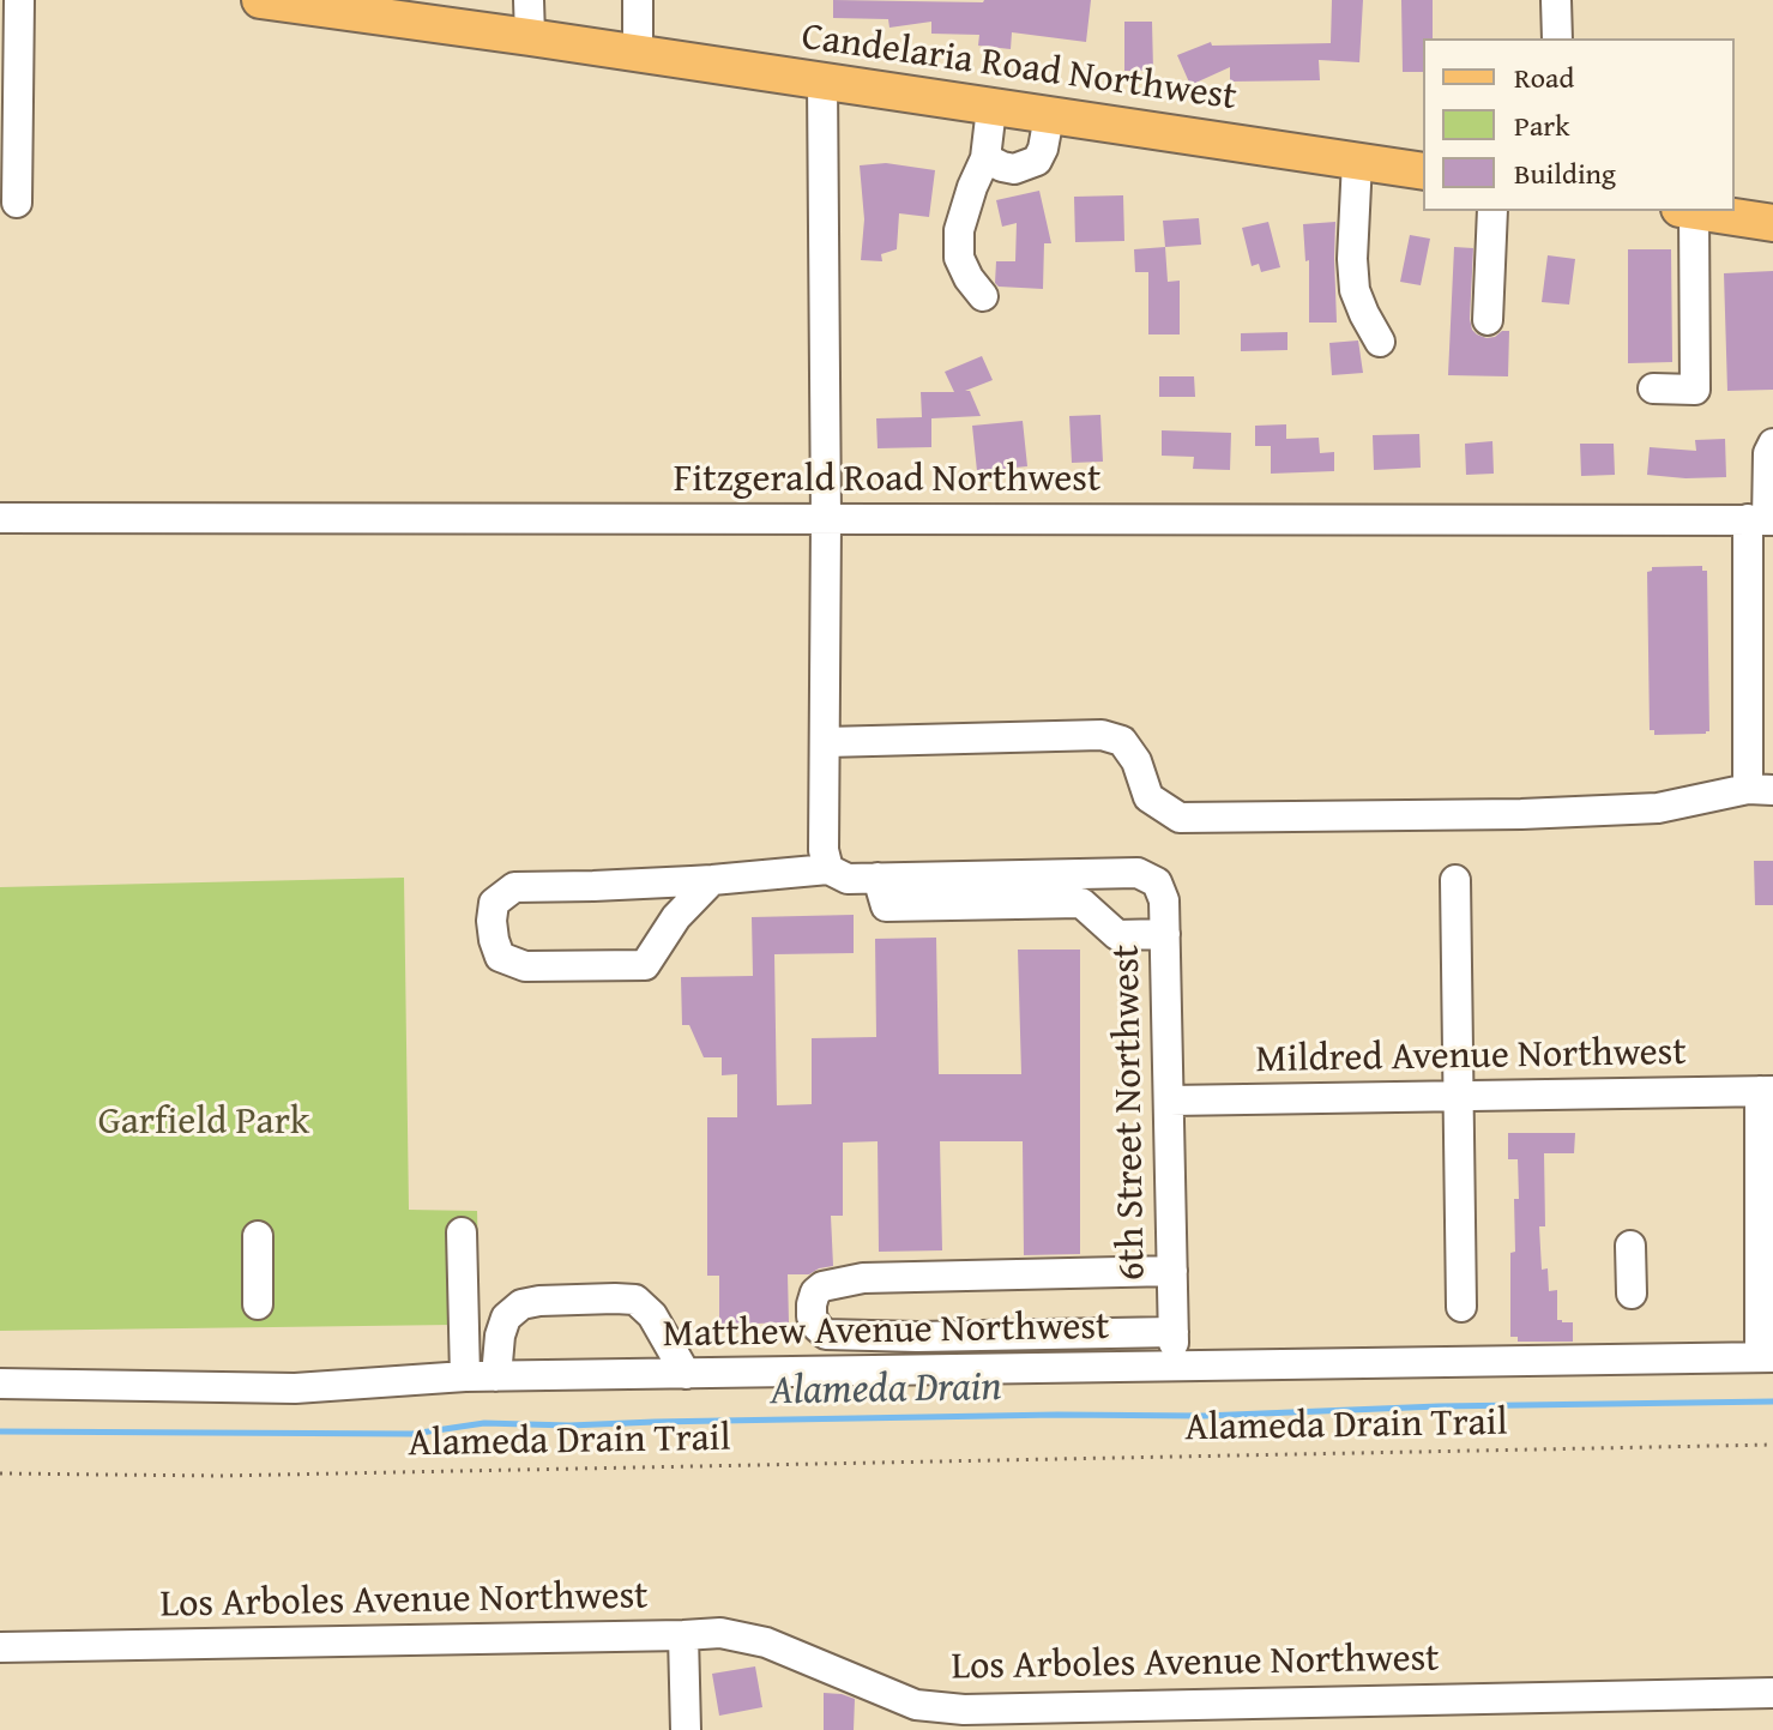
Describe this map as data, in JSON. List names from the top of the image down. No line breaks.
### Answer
{"streets":{"main road":["Candelaria Road Northwest"],"street":["Fitzgerald Road Northwest","Mildred Avenue Northwest","6th Street Northwest","Matthew Avenue Northwest","Los Arboles Avenue Northwest"],"path":["Alameda Drain Trail"]},"crossings":[["Mildred Avenue Northwest","6th Street Northwest"]],"water":["Alameda Drain"],"parks":["Garfield Park"],"legend":["Road","Park","Building"]}
